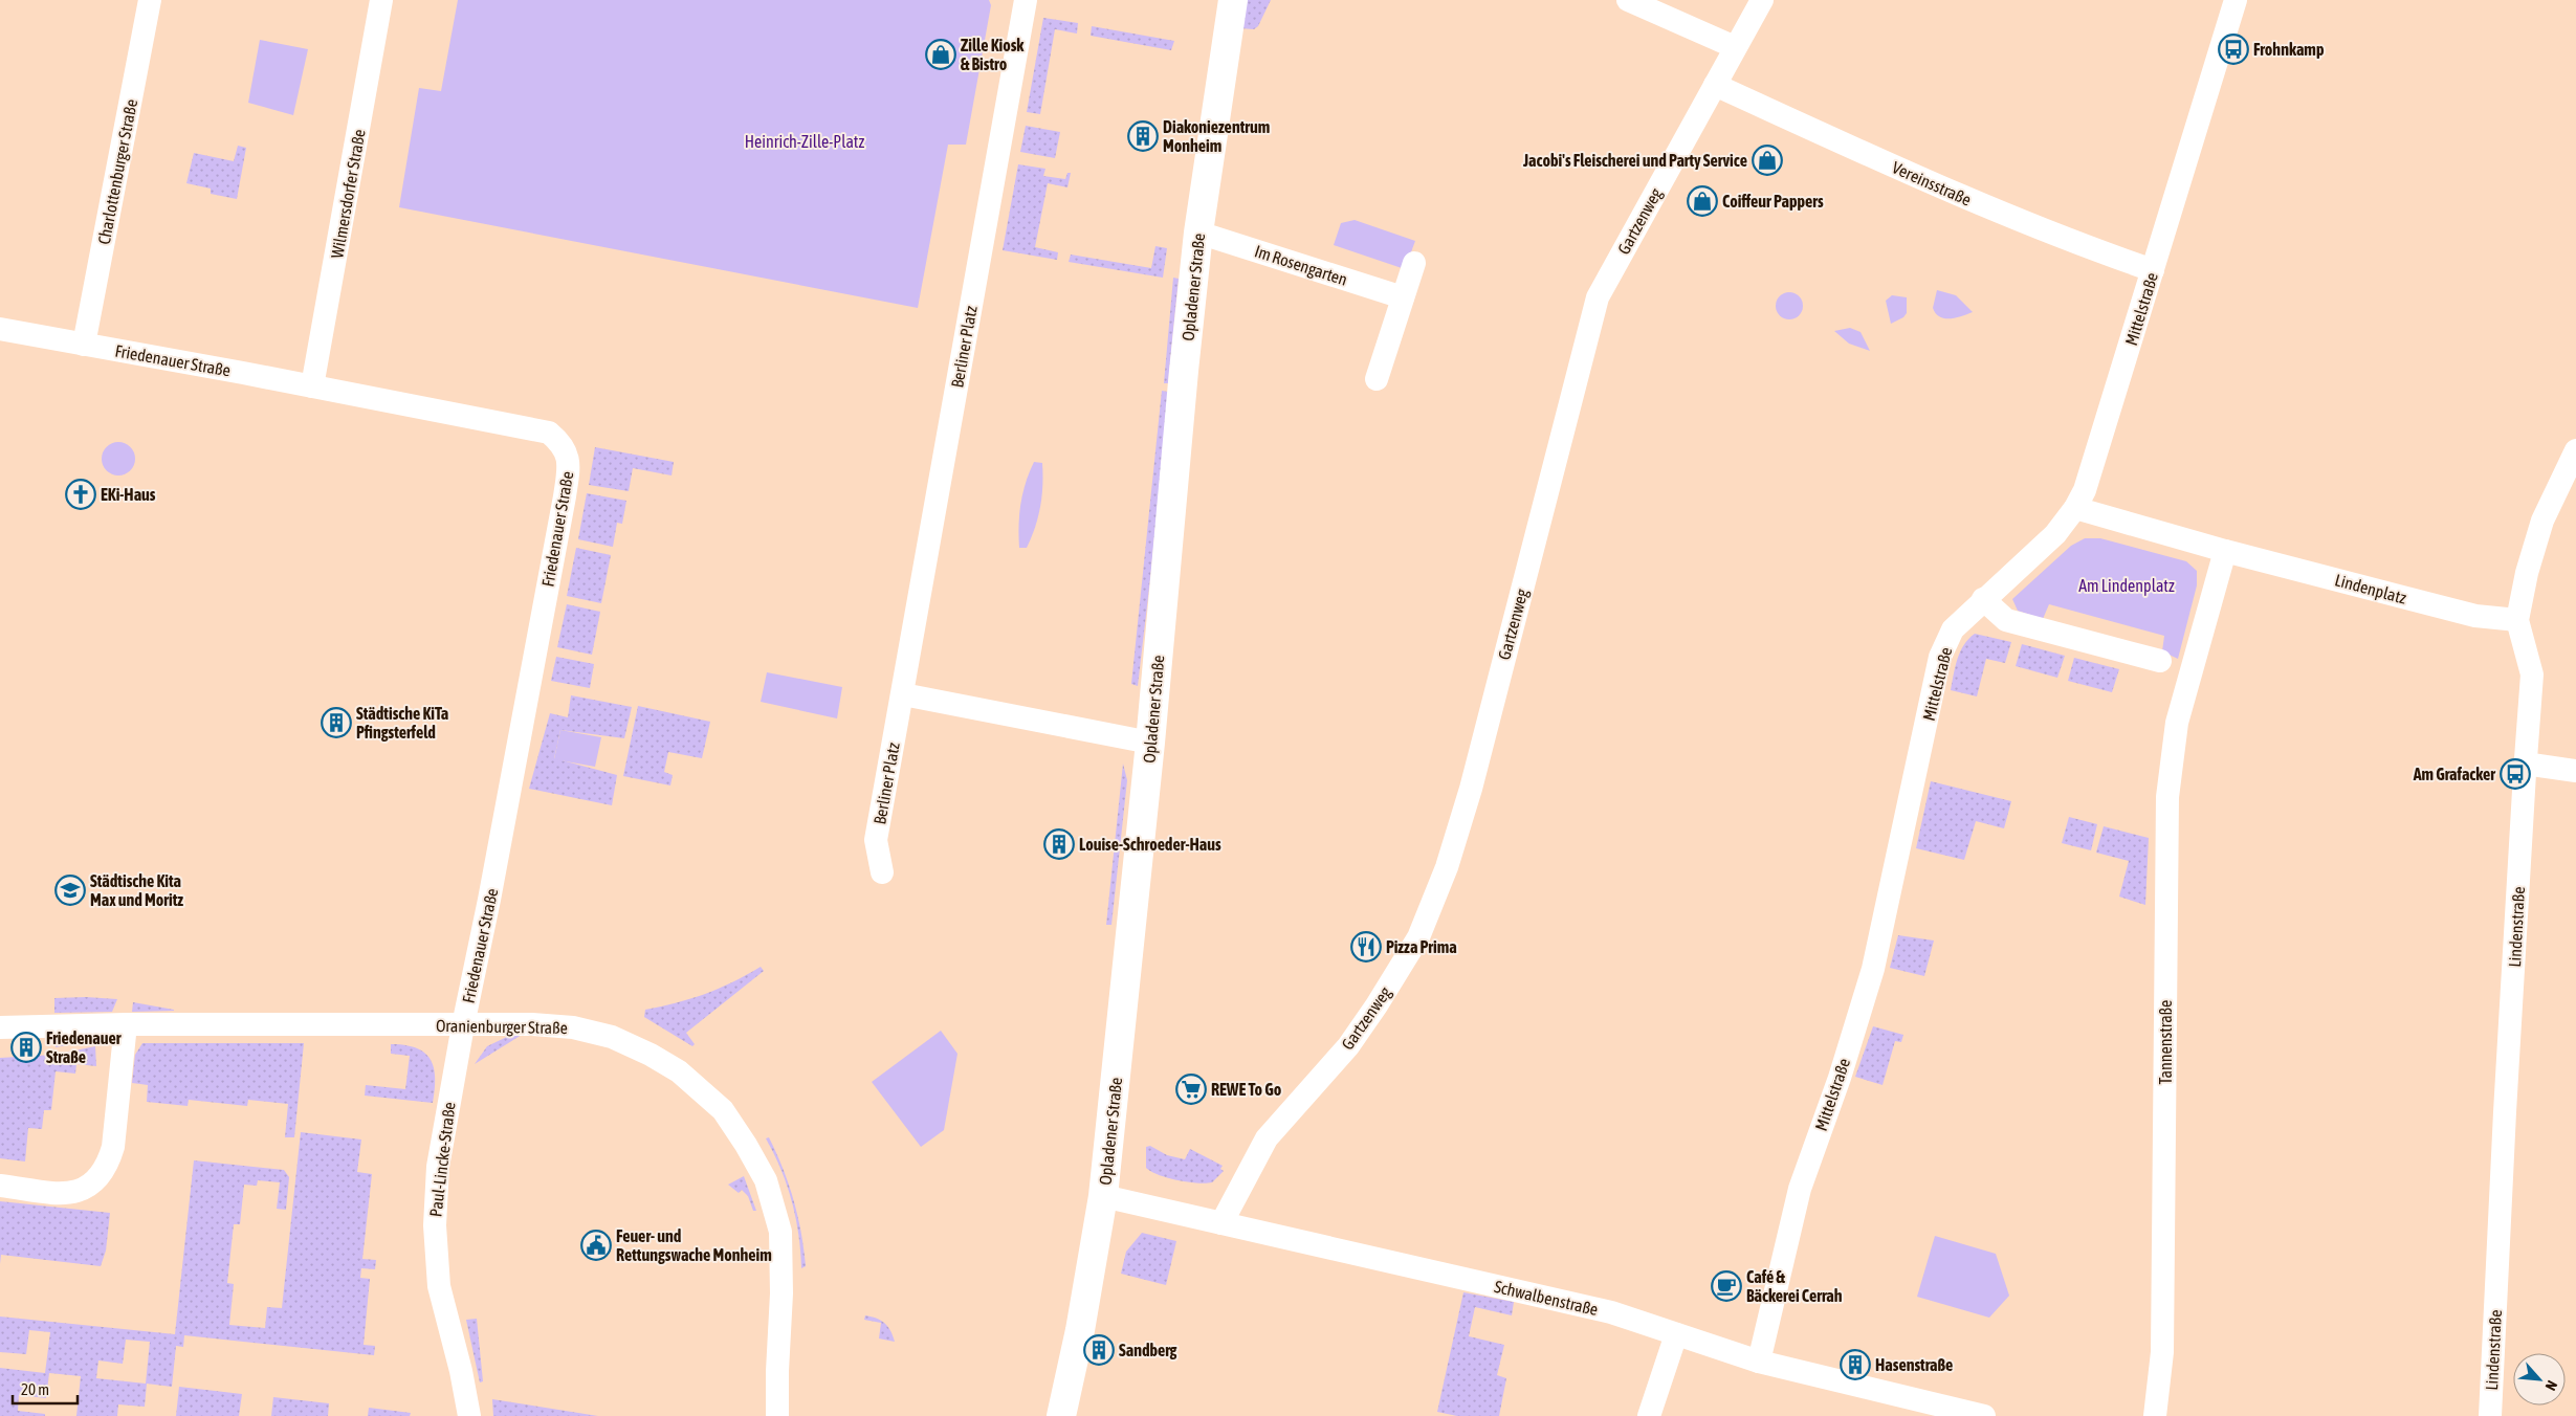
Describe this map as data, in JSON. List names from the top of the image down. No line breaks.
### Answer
{"streets":{"street":["Charlottenburger Straße","Vereinsstraße","Wilmersdorfer Straße","Gartzenweg","Im Rosengarten","Opladener Straße","Mittelstraße","Berliner Platz","Friedenauer Straße","Lindenplatz","Lindenstraße","Oranienburger Straße","Tannenstraße","Paul-Lincke-Straße","Schwalbenstraße"]},"crossings":[["Charlottenburger Straße","Friedenauer Straße"],["Vereinsstraße","Gartzenweg"],["Vereinsstraße","Mittelstraße"],["Wilmersdorfer Straße","Friedenauer Straße"],["Gartzenweg","Schwalbenstraße"],["Im Rosengarten","Opladener Straße"],["Opladener Straße","Schwalbenstraße"],["Mittelstraße","Lindenplatz"],["Mittelstraße","Schwalbenstraße"],["Friedenauer Straße","Oranienburger Straße"],["Friedenauer Straße","Paul-Lincke-Straße"],["Lindenplatz","Lindenstraße"],["Lindenplatz","Tannenstraße"],["Oranienburger Straße","Paul-Lincke-Straße"]],"parks":["Heinrich-Zille-Platz","Am Lindenplatz"],"places":{"bus stop":["Frohnkamp","Am Grafacker"],"shop":["Zille Kiosk & Bistro","Jacobi's Fleischerei und Party Service","Coiffeur Pappers"],"building":["Diakoniezentrum Monheim","Städtische KiTa Pfingsterfeld","Louise-Schroeder-Haus","Friedenauer Straße","Sandberg","Hasenstraße"],"church":["EKi-Haus"],"school or university":["Städtische Kita Max und Moritz"],"restaurant":["Pizza Prima"],"supermarket":["REWE To Go"],"public building":["Feuer- und Rettungswache Monheim"],"cafe":["Café & Bäckerei Cerrah"]},"scale_bar":"20 m","north":"bottom right"}
